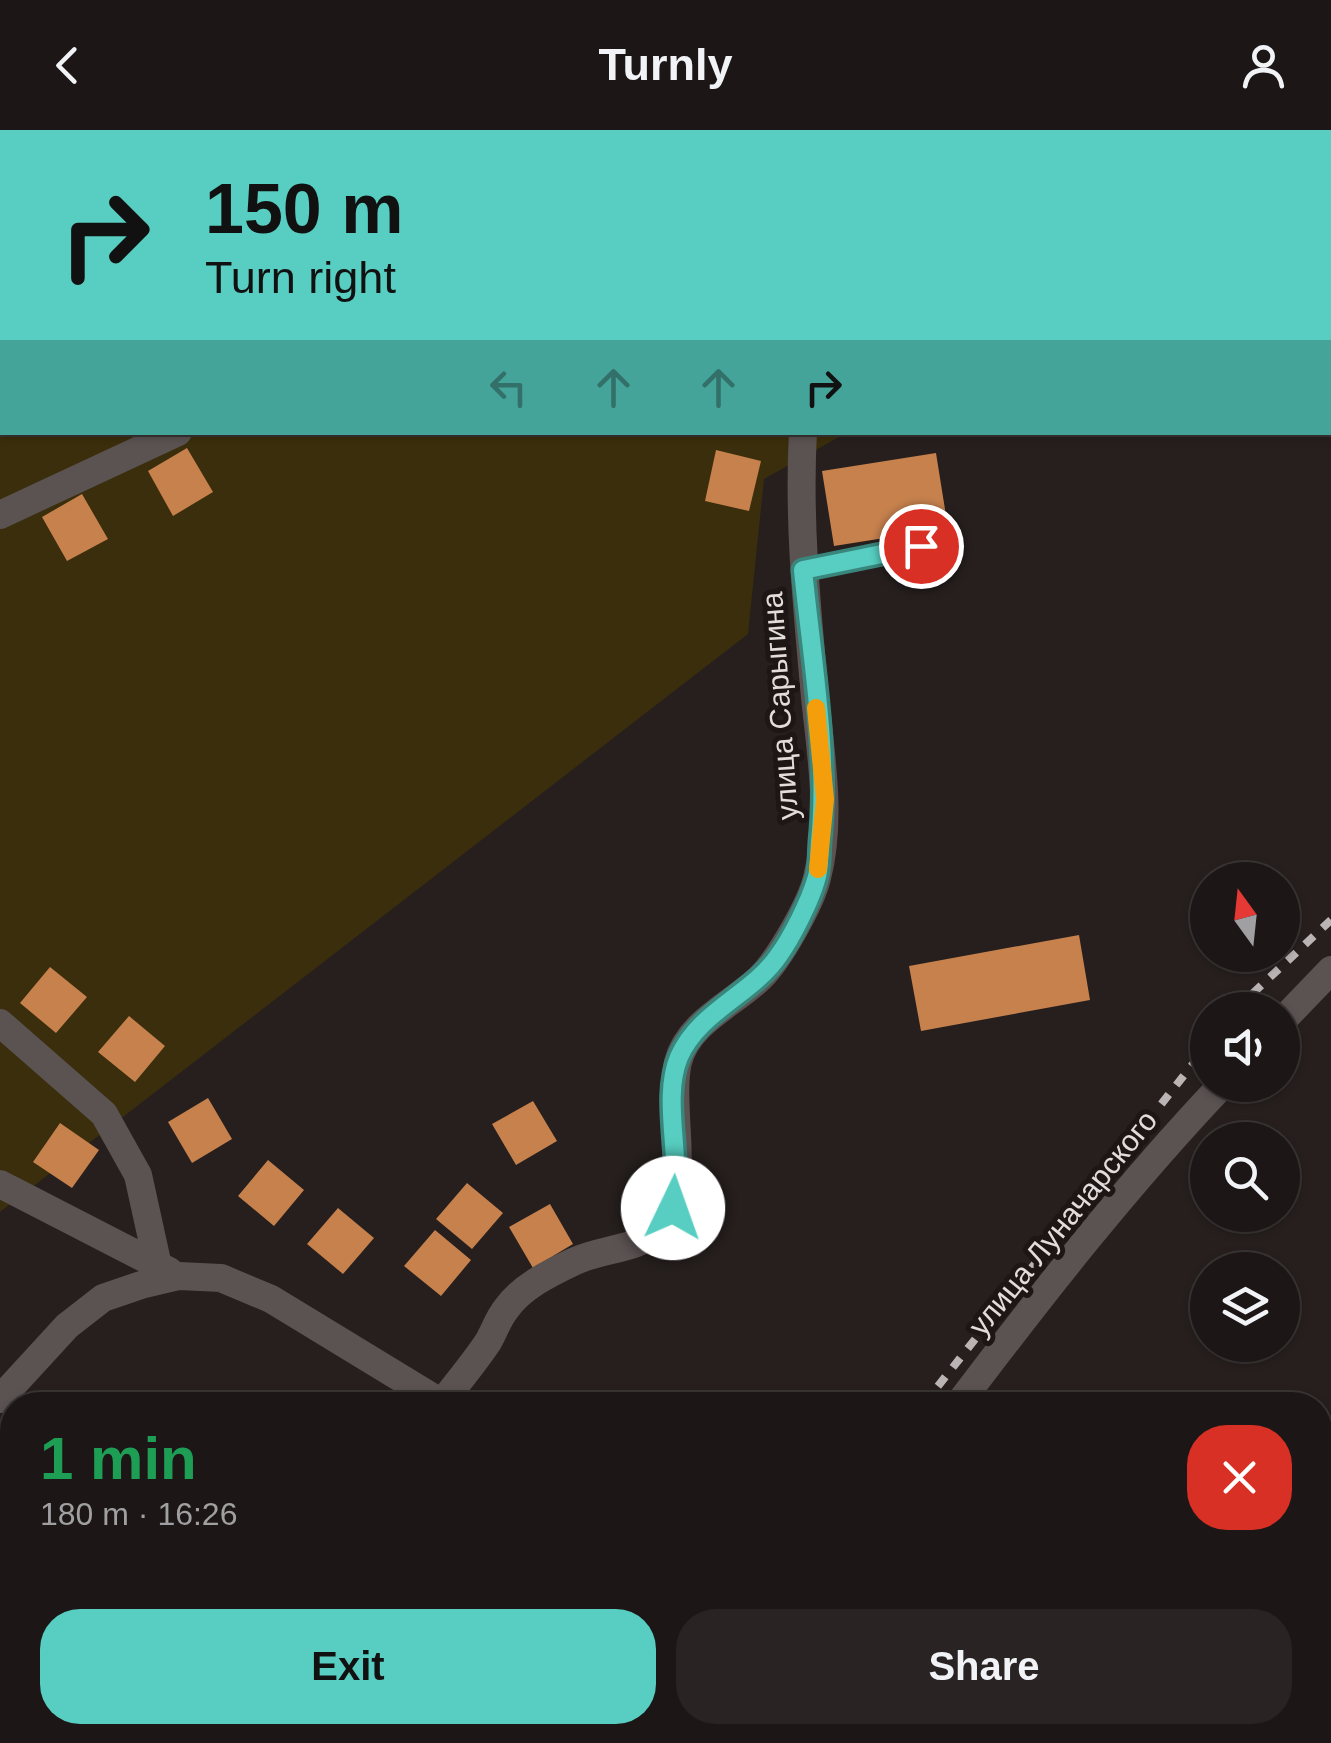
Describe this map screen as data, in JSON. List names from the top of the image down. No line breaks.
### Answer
{"streets":{"street":["улица Сарыгина","улица Луначарского"]},"north":"top","page":{"header":"Turnly","turn":["150 m","Turn right"],"heading":["1 min","180 m · 16:26"],"buttons":["Exit","Share"]}}
